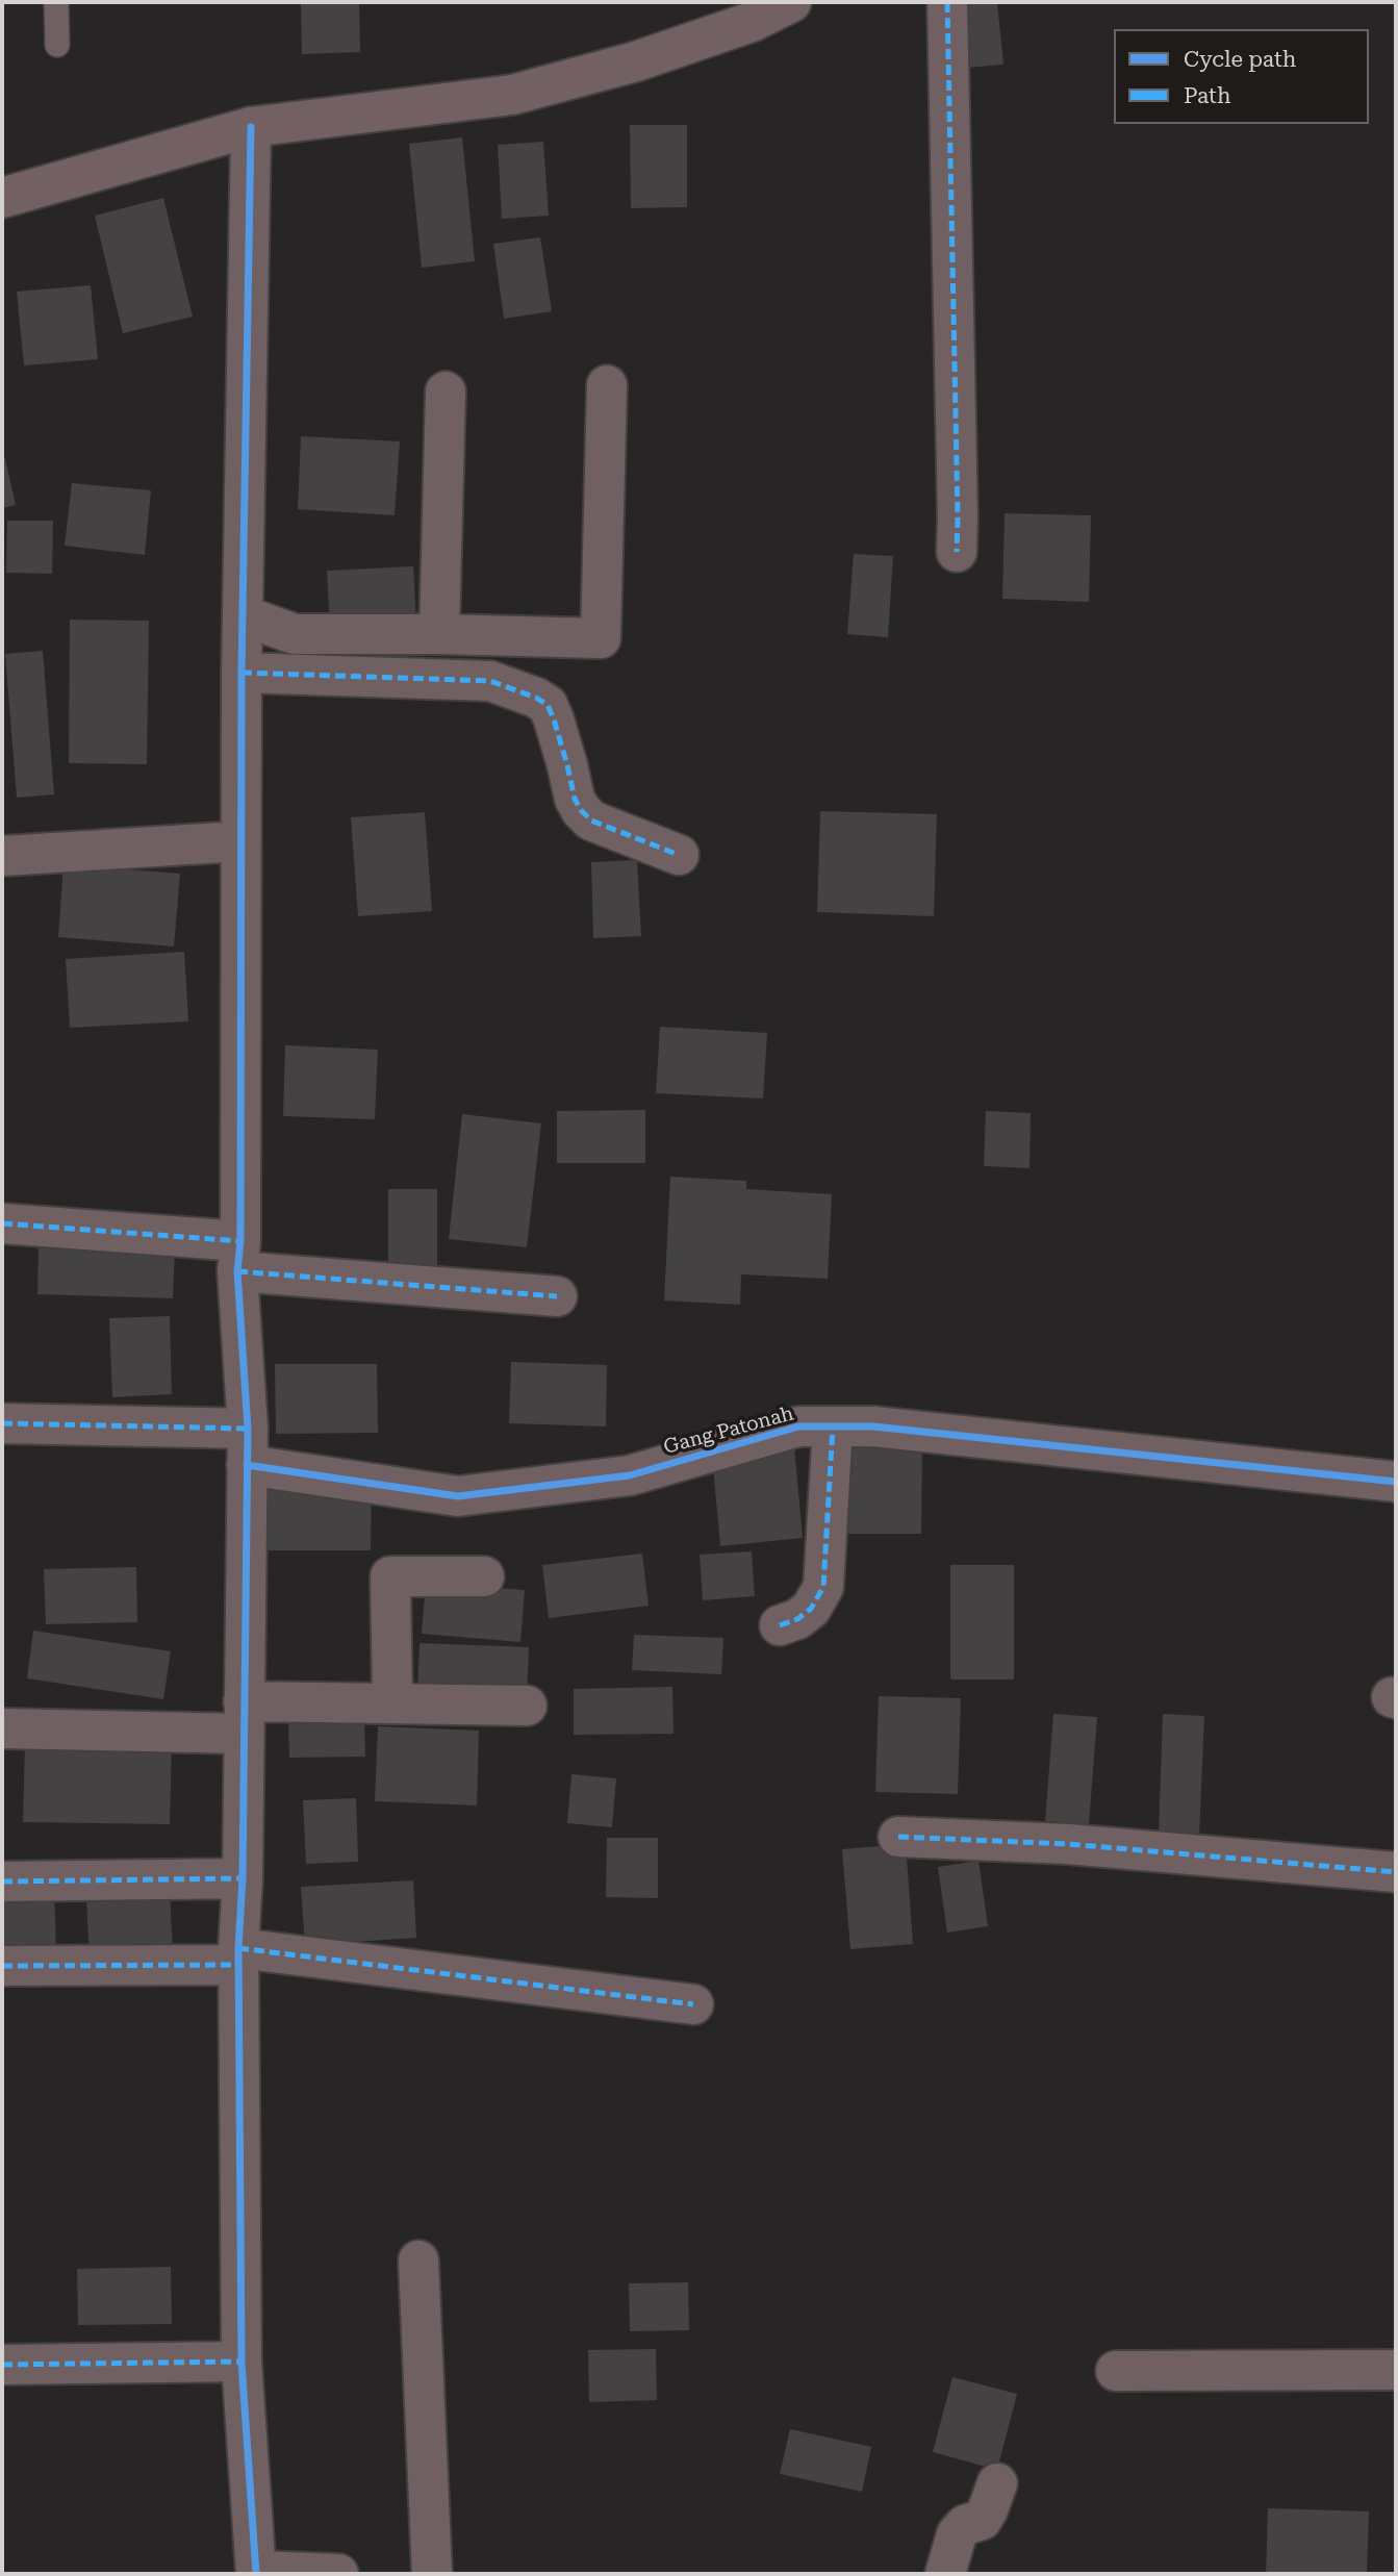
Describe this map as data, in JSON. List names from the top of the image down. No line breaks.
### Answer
{"streets":{"street":["Gang Patonah"]},"legend":["Cycle path","Path"]}
